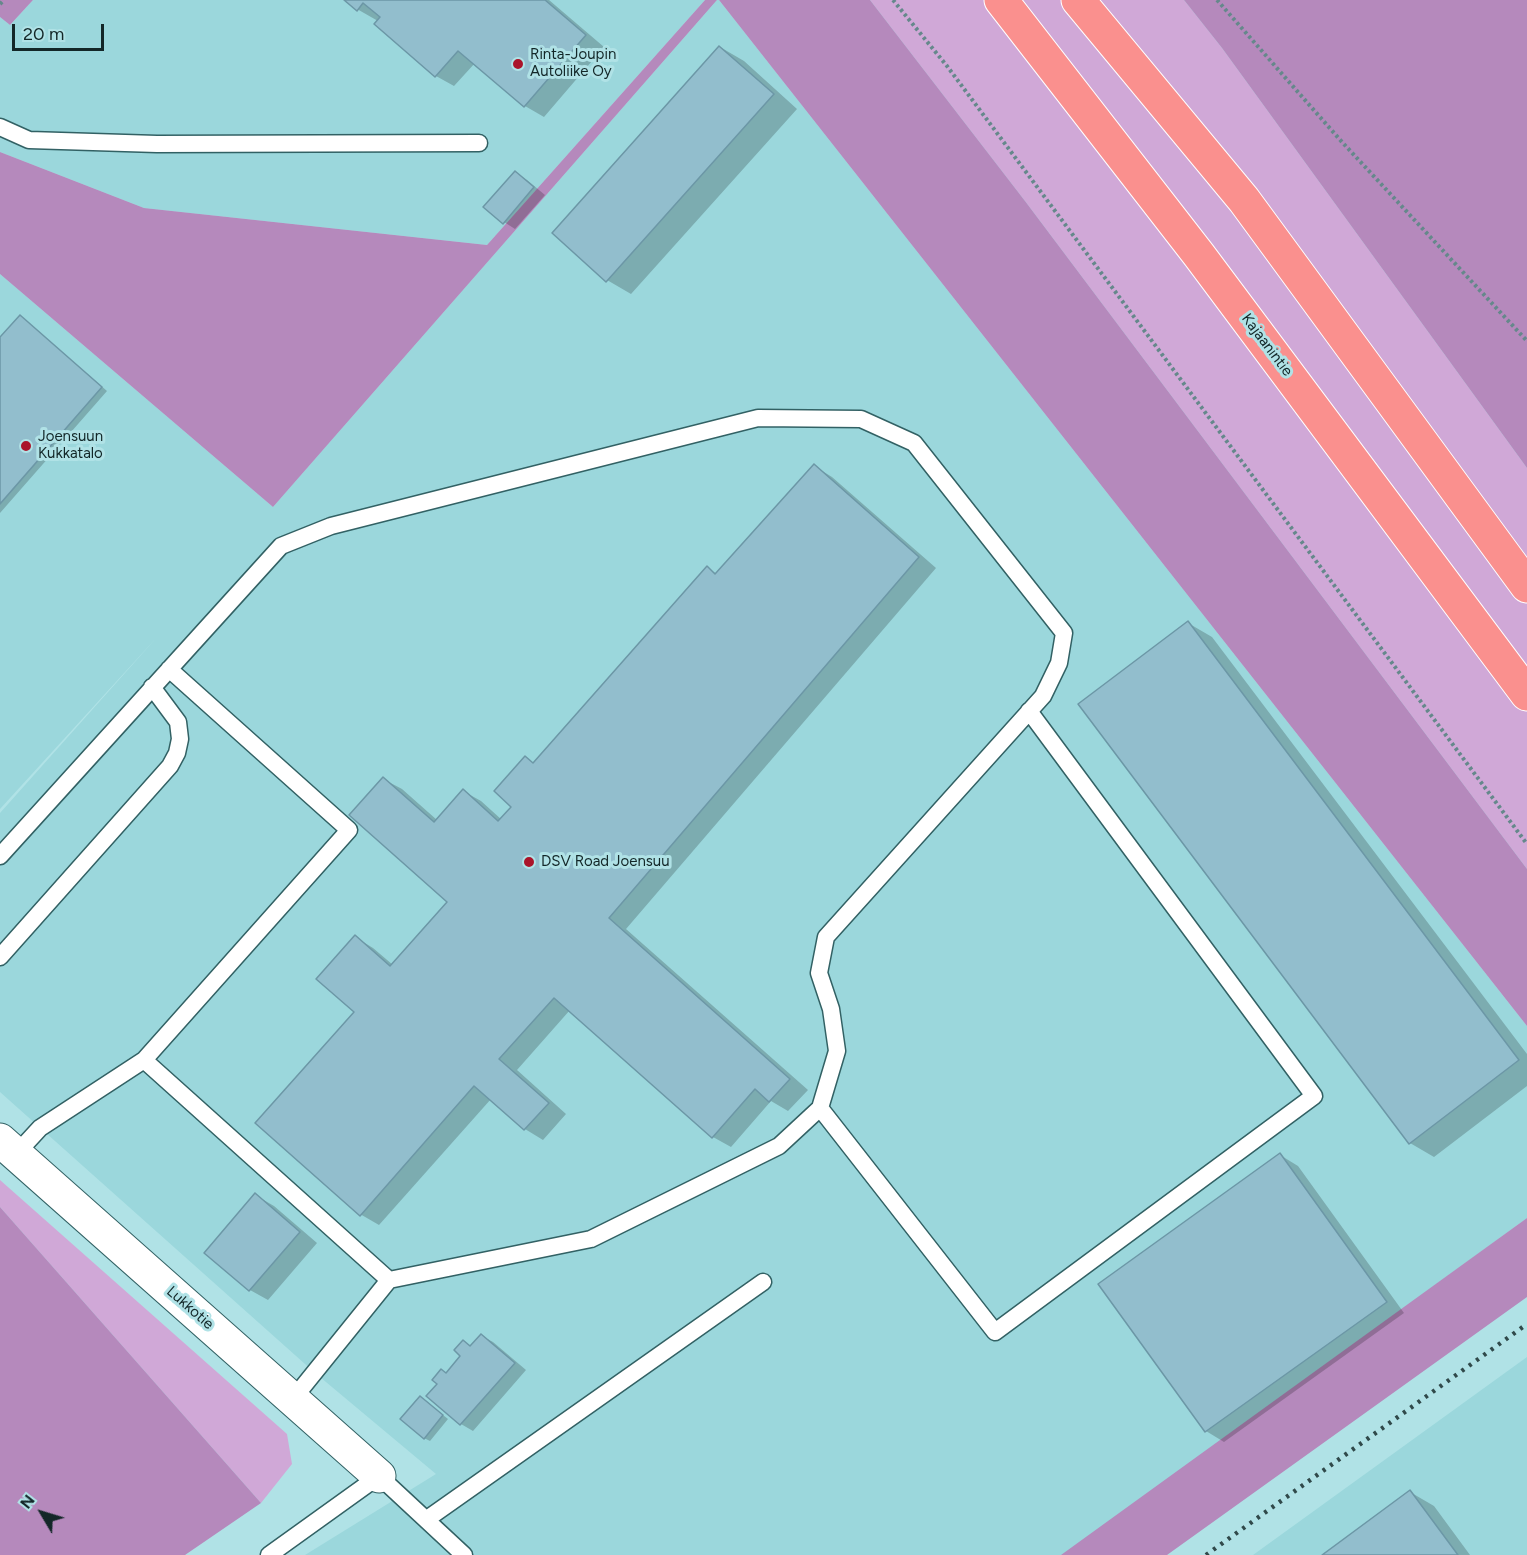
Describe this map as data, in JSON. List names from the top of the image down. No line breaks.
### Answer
{"streets":{"highway":["Kajaanintie"],"street":["Lukkotie"]},"places":["Rinta-Joupin Autoliike Oy","Joensuun Kukkatalo","DSV Road Joensuu"],"scale_bar":"20 m","north":"top left"}
